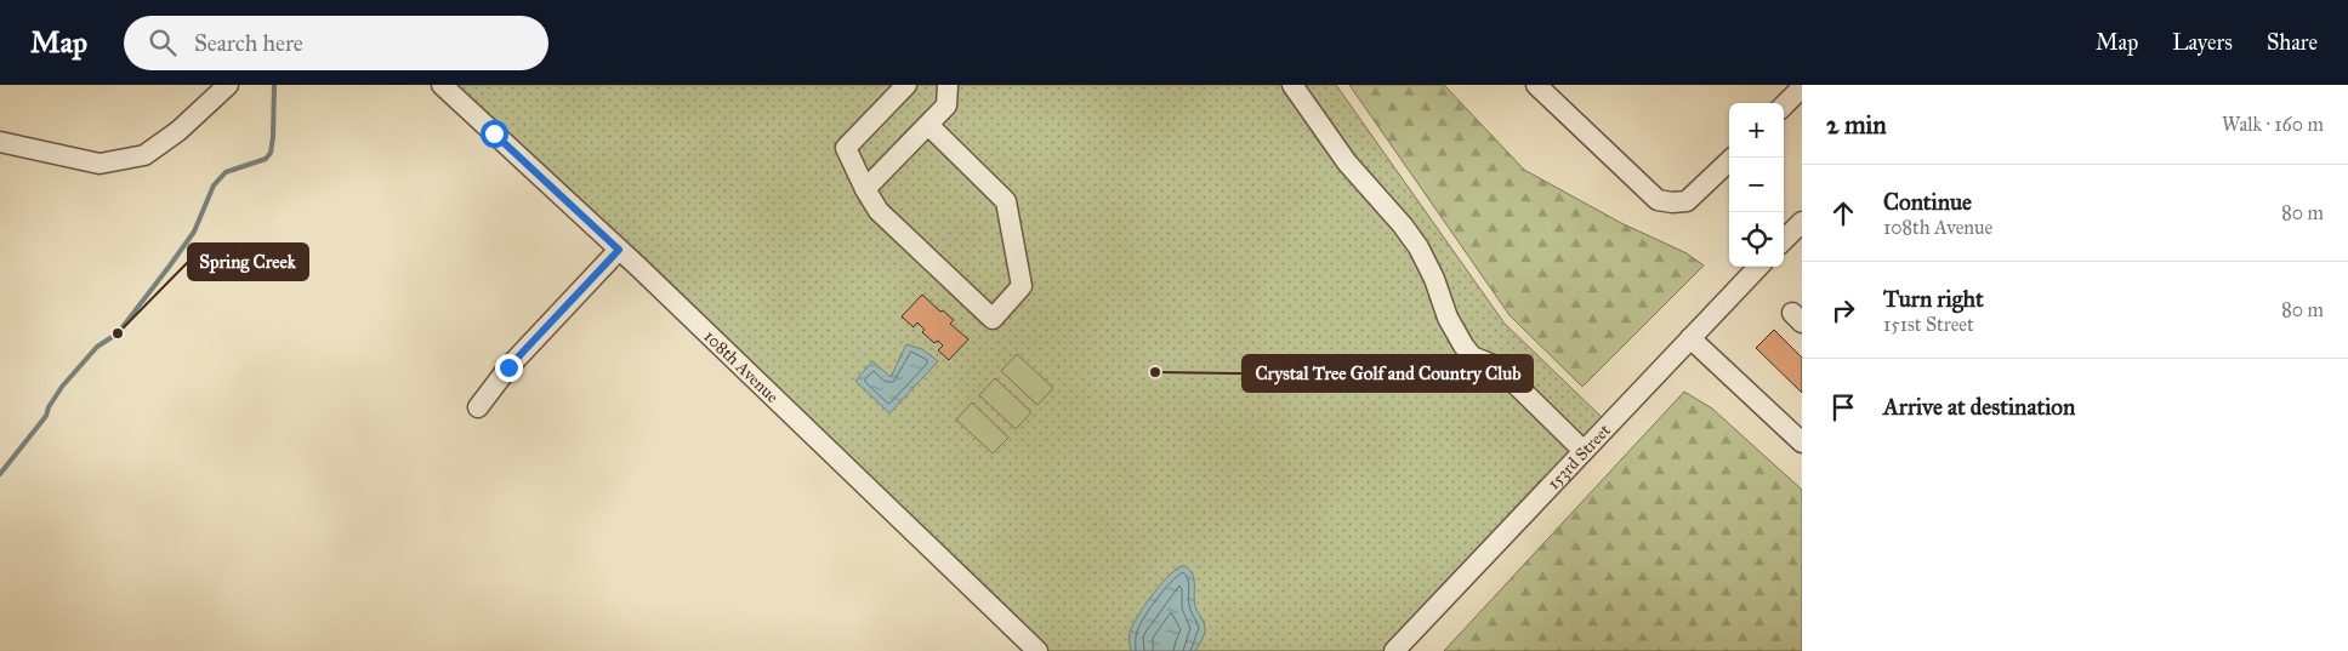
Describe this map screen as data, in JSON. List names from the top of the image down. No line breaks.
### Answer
{"streets":{"street":["108th Avenue","153rd Street"]},"places":["Spring Creek","Crystal Tree Golf and Country Club"],"page":{"header":"Map","search":"Search here","nav":["Map","Layers","Share"],"heading":["2 min","Walk · 160 m"],"map_buttons":["+","−"],"list":[["Continue","108th Avenue","80 m"],["Turn right","151st Street","80 m"],"Arrive at destination"]}}
